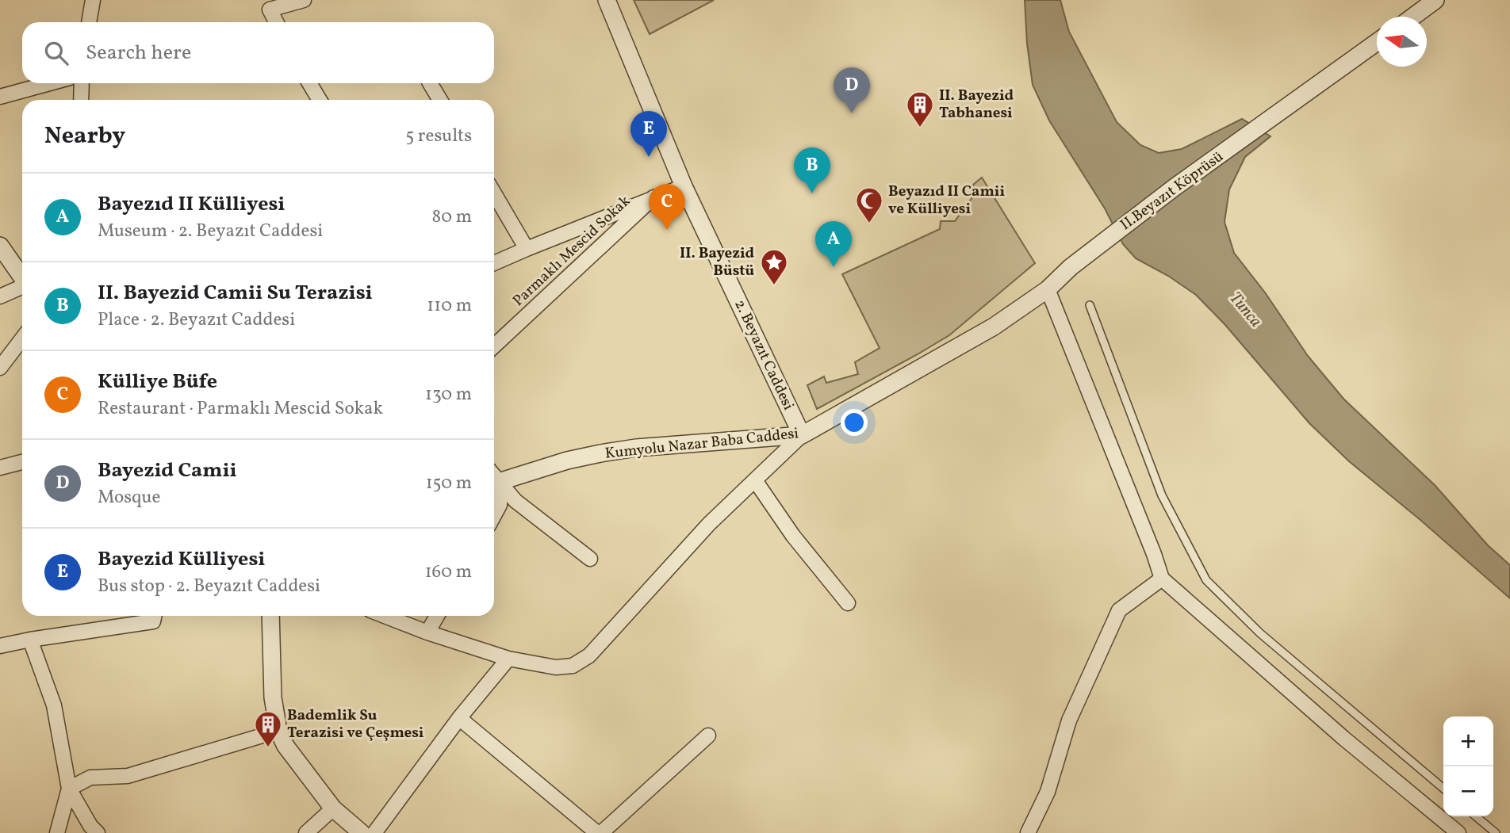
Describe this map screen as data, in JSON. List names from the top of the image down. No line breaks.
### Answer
{"streets":{"street":["II.Beyazıt Köprüsü","Parmaklı Mescid Sokak","2. Beyazıt Caddesi","Kumyolu Nazar Baba Caddesi"]},"crossings":[["II.Beyazıt Köprüsü","Kumyolu Nazar Baba Caddesi"],["2. Beyazıt Caddesi","Kumyolu Nazar Baba Caddesi"]],"water":["Tunca"],"places":{"building":["II. Bayezid Tabhanesi","Bademlik Su Terazisi ve Çeşmesi"],"mosque":["Beyazıd II Camii ve Külliyesi"],"place":["II. Bayezid Büstü"]},"north":"left","page":{"search":"Search here","pins":["D","E","B","C","A"],"heading":["Nearby","5 results"],"list":[{"mark":"A","name":"Bayezıd II Külliyesi","note":"Museum · 2. Beyazıt Caddesi","value":"80 m"},{"mark":"B","name":"II. Bayezid Camii Su Terazisi","note":"Place · 2. Beyazıt Caddesi","value":"110 m"},{"mark":"C","name":"Külliye Büfe","note":"Restaurant · Parmaklı Mescid Sokak","value":"130 m"},{"mark":"D","name":"Bayezid Camii","note":"Mosque","value":"150 m"},{"mark":"E","name":"Bayezid Külliyesi","note":"Bus stop · 2. Beyazıt Caddesi","value":"160 m"}],"map_buttons":["+","−"]}}
